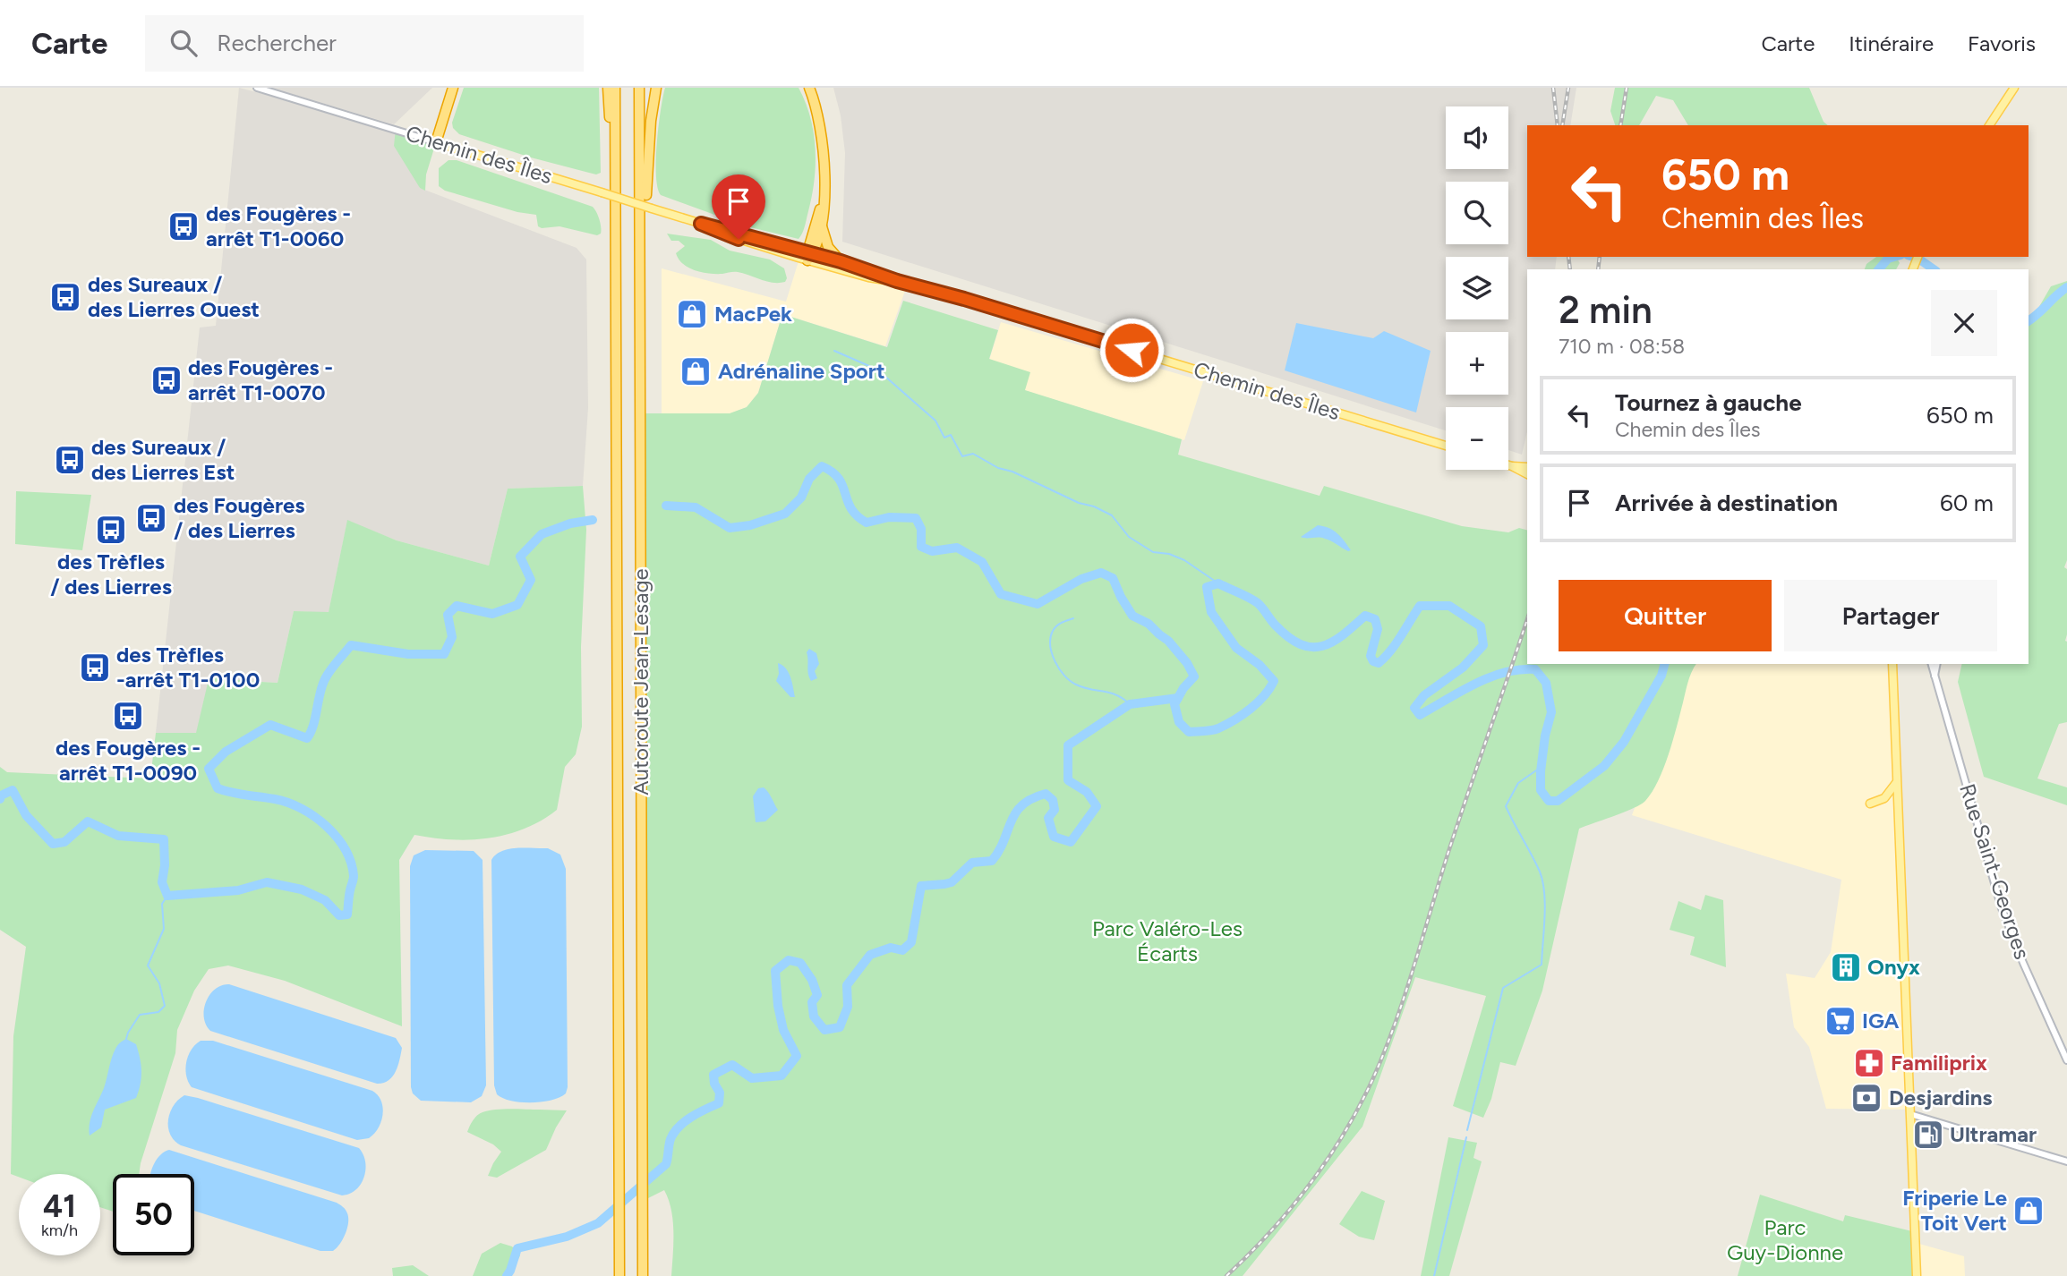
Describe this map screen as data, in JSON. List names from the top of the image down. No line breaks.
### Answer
{"streets":{"highway":["Autoroute Jean-Lesage"],"main road":["Chemin des Îles"],"street":["Rue Saint-Georges"]},"parks":["Parc Valéro-Les Écarts","Parc Guy-Dionne"],"places":{"bus stop":["des Fougères - arrêt T1-0060","des Sureaux / des Lierres Ouest","des Fougères - arrêt T1-0070","des Sureaux / des Lierres Est","des Fougères / des Lierres","des Trèfles / des Lierres","des Trèfles -arrêt T1-0100","des Fougères - arrêt T1-0090"],"shop":["MacPek","Adrénaline Sport","Friperie Le Toit Vert"],"building":["Onyx"],"supermarket":["IGA"],"pharmacy":["Familiprix"],"bank":["Desjardins"],"fuel station":["Ultramar"]},"page":{"header":"Carte","search":"Rechercher","nav":["Carte","Itinéraire","Favoris"],"map_buttons":["+","−"],"turn":["650 m","Chemin des Îles"],"heading":["2 min","710 m · 08:58"],"list":[{"name":"Tournez à gauche","note":"Chemin des Îles","value":"650 m"},{"name":"Arrivée à destination","value":"60 m"}],"buttons":["Quitter","Partager"],"speed":"41 km/h","limit":"50"}}
